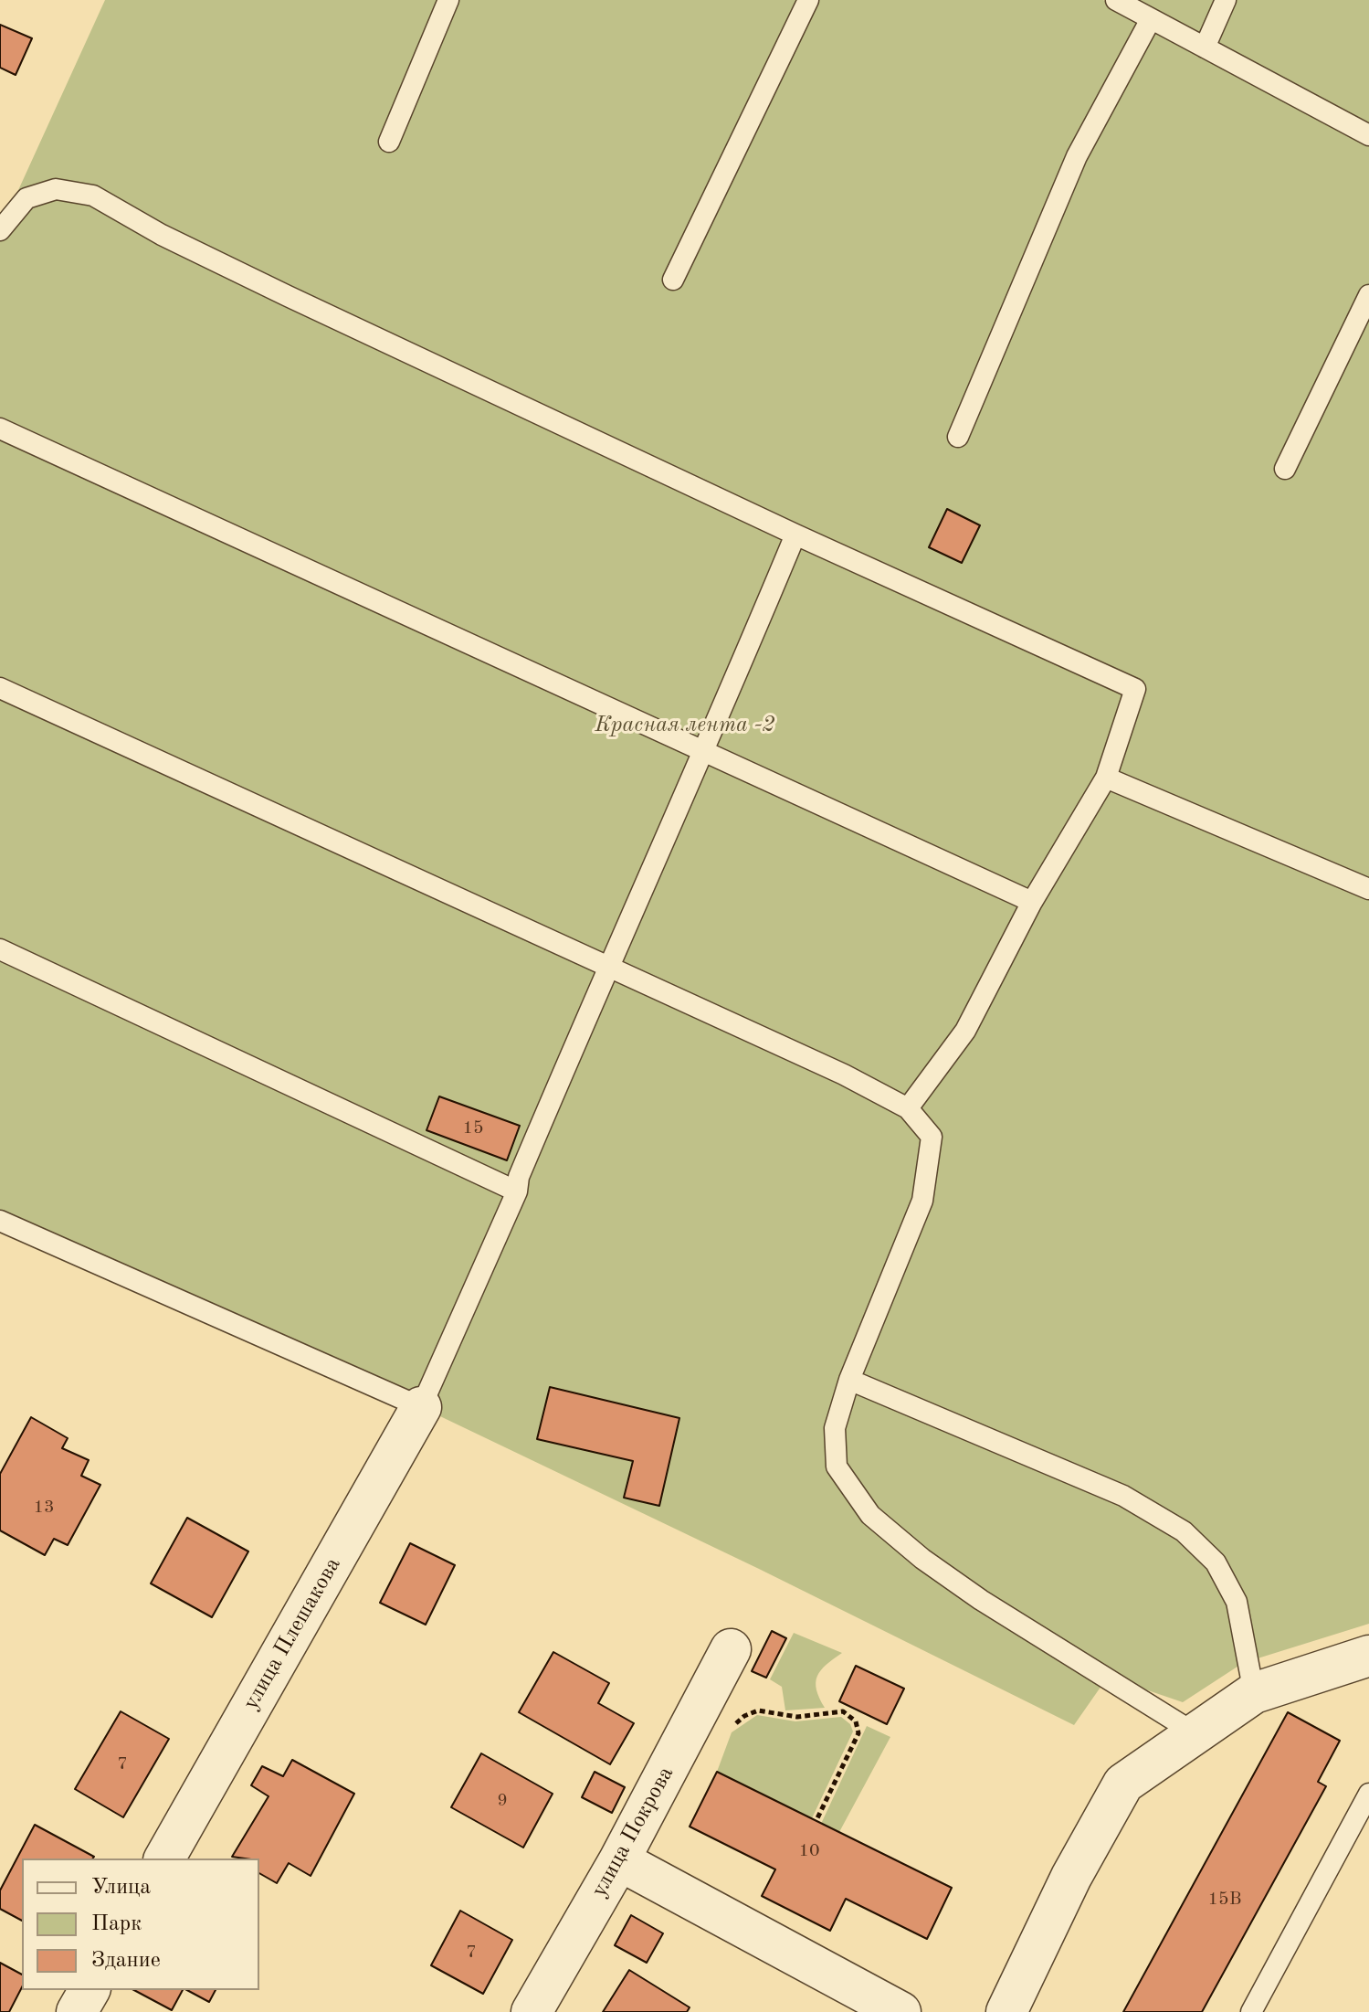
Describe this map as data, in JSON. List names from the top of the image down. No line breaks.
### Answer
{"streets":{"street":["улица Плешакова","улица Покрова"]},"parks":["Красная лента -2"],"house_numbers":["15","13","7","9","10","15В","7"],"legend":["Улица","Парк","Здание"]}
